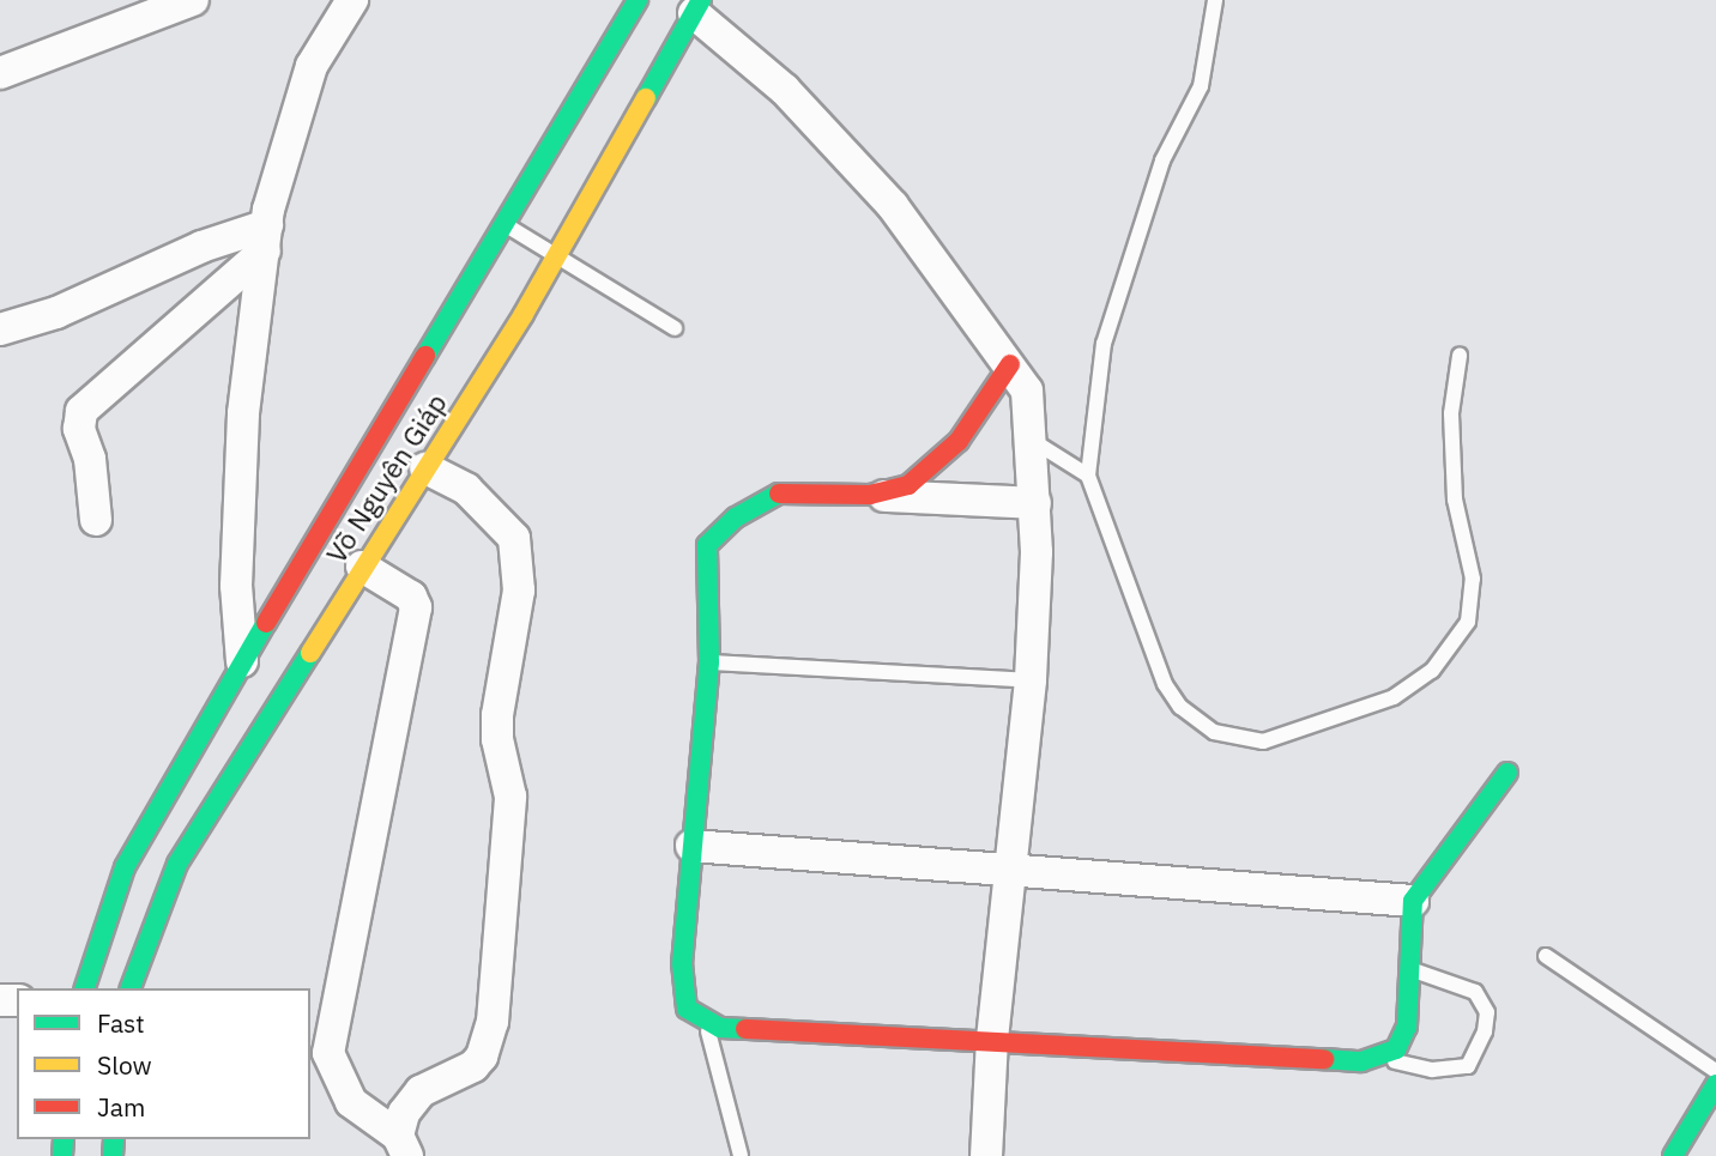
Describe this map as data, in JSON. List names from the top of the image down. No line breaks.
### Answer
{"streets":{"main road":["Võ Nguyên Giáp"]},"legend":["Fast","Slow","Jam"]}
